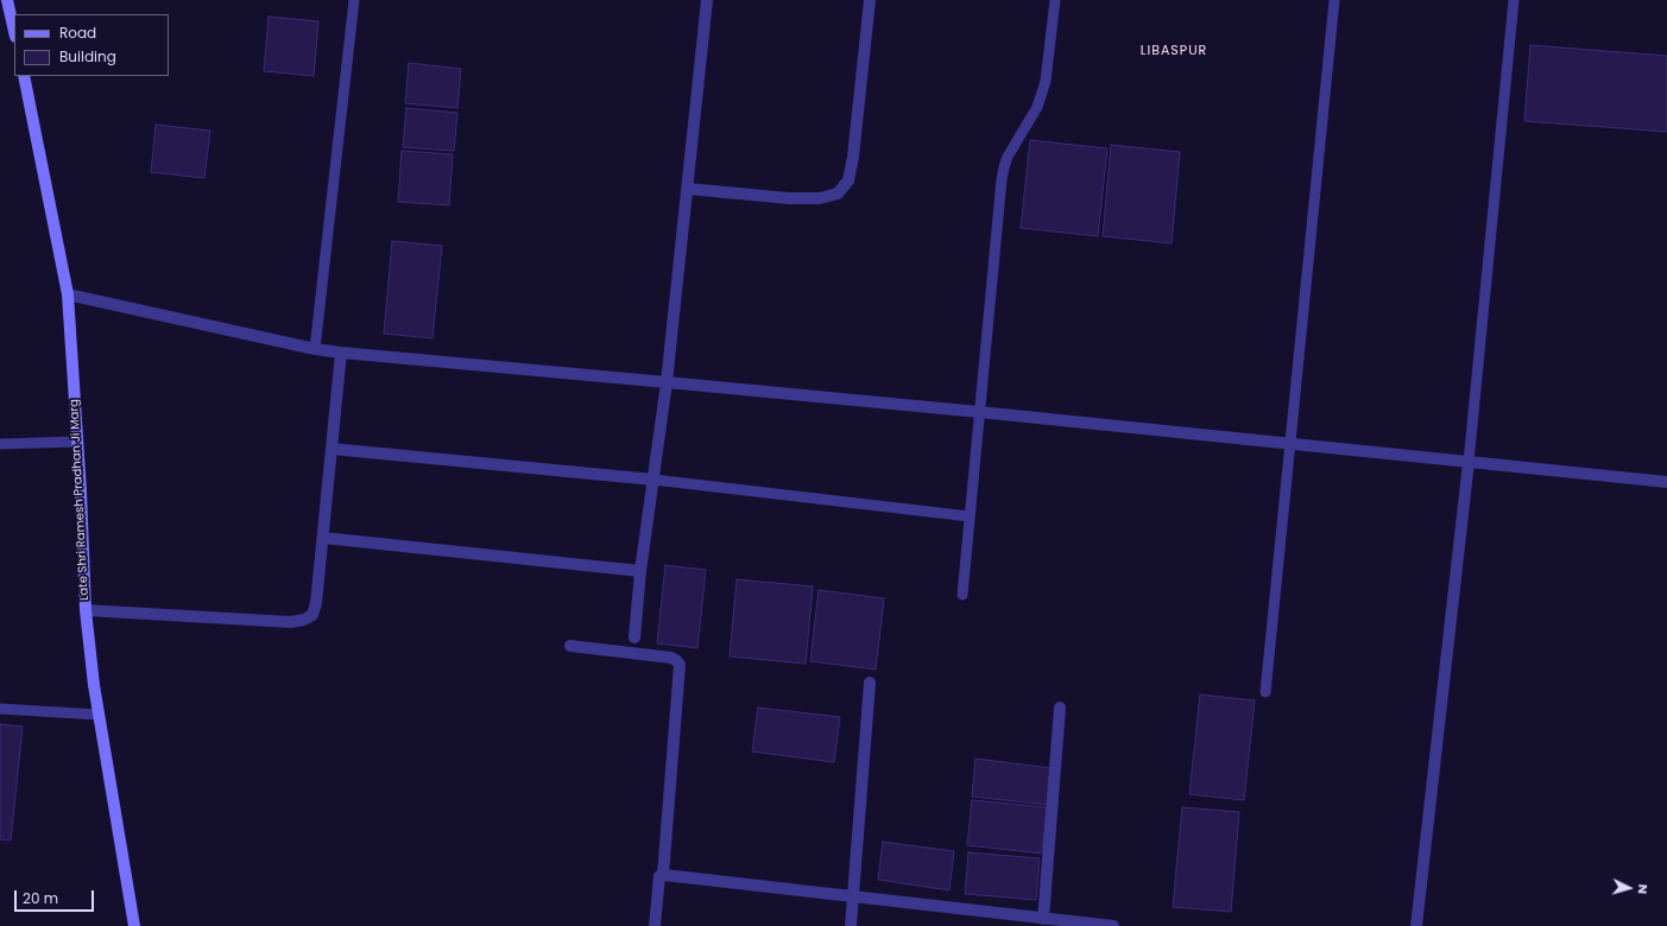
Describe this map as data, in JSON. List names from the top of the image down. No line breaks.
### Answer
{"streets":{"street":["Late Shri Ramesh Pradhan Ji Marg"]},"districts":["LIBASPUR"],"legend":["Road","Building"],"scale_bar":"20 m","north":"right"}
